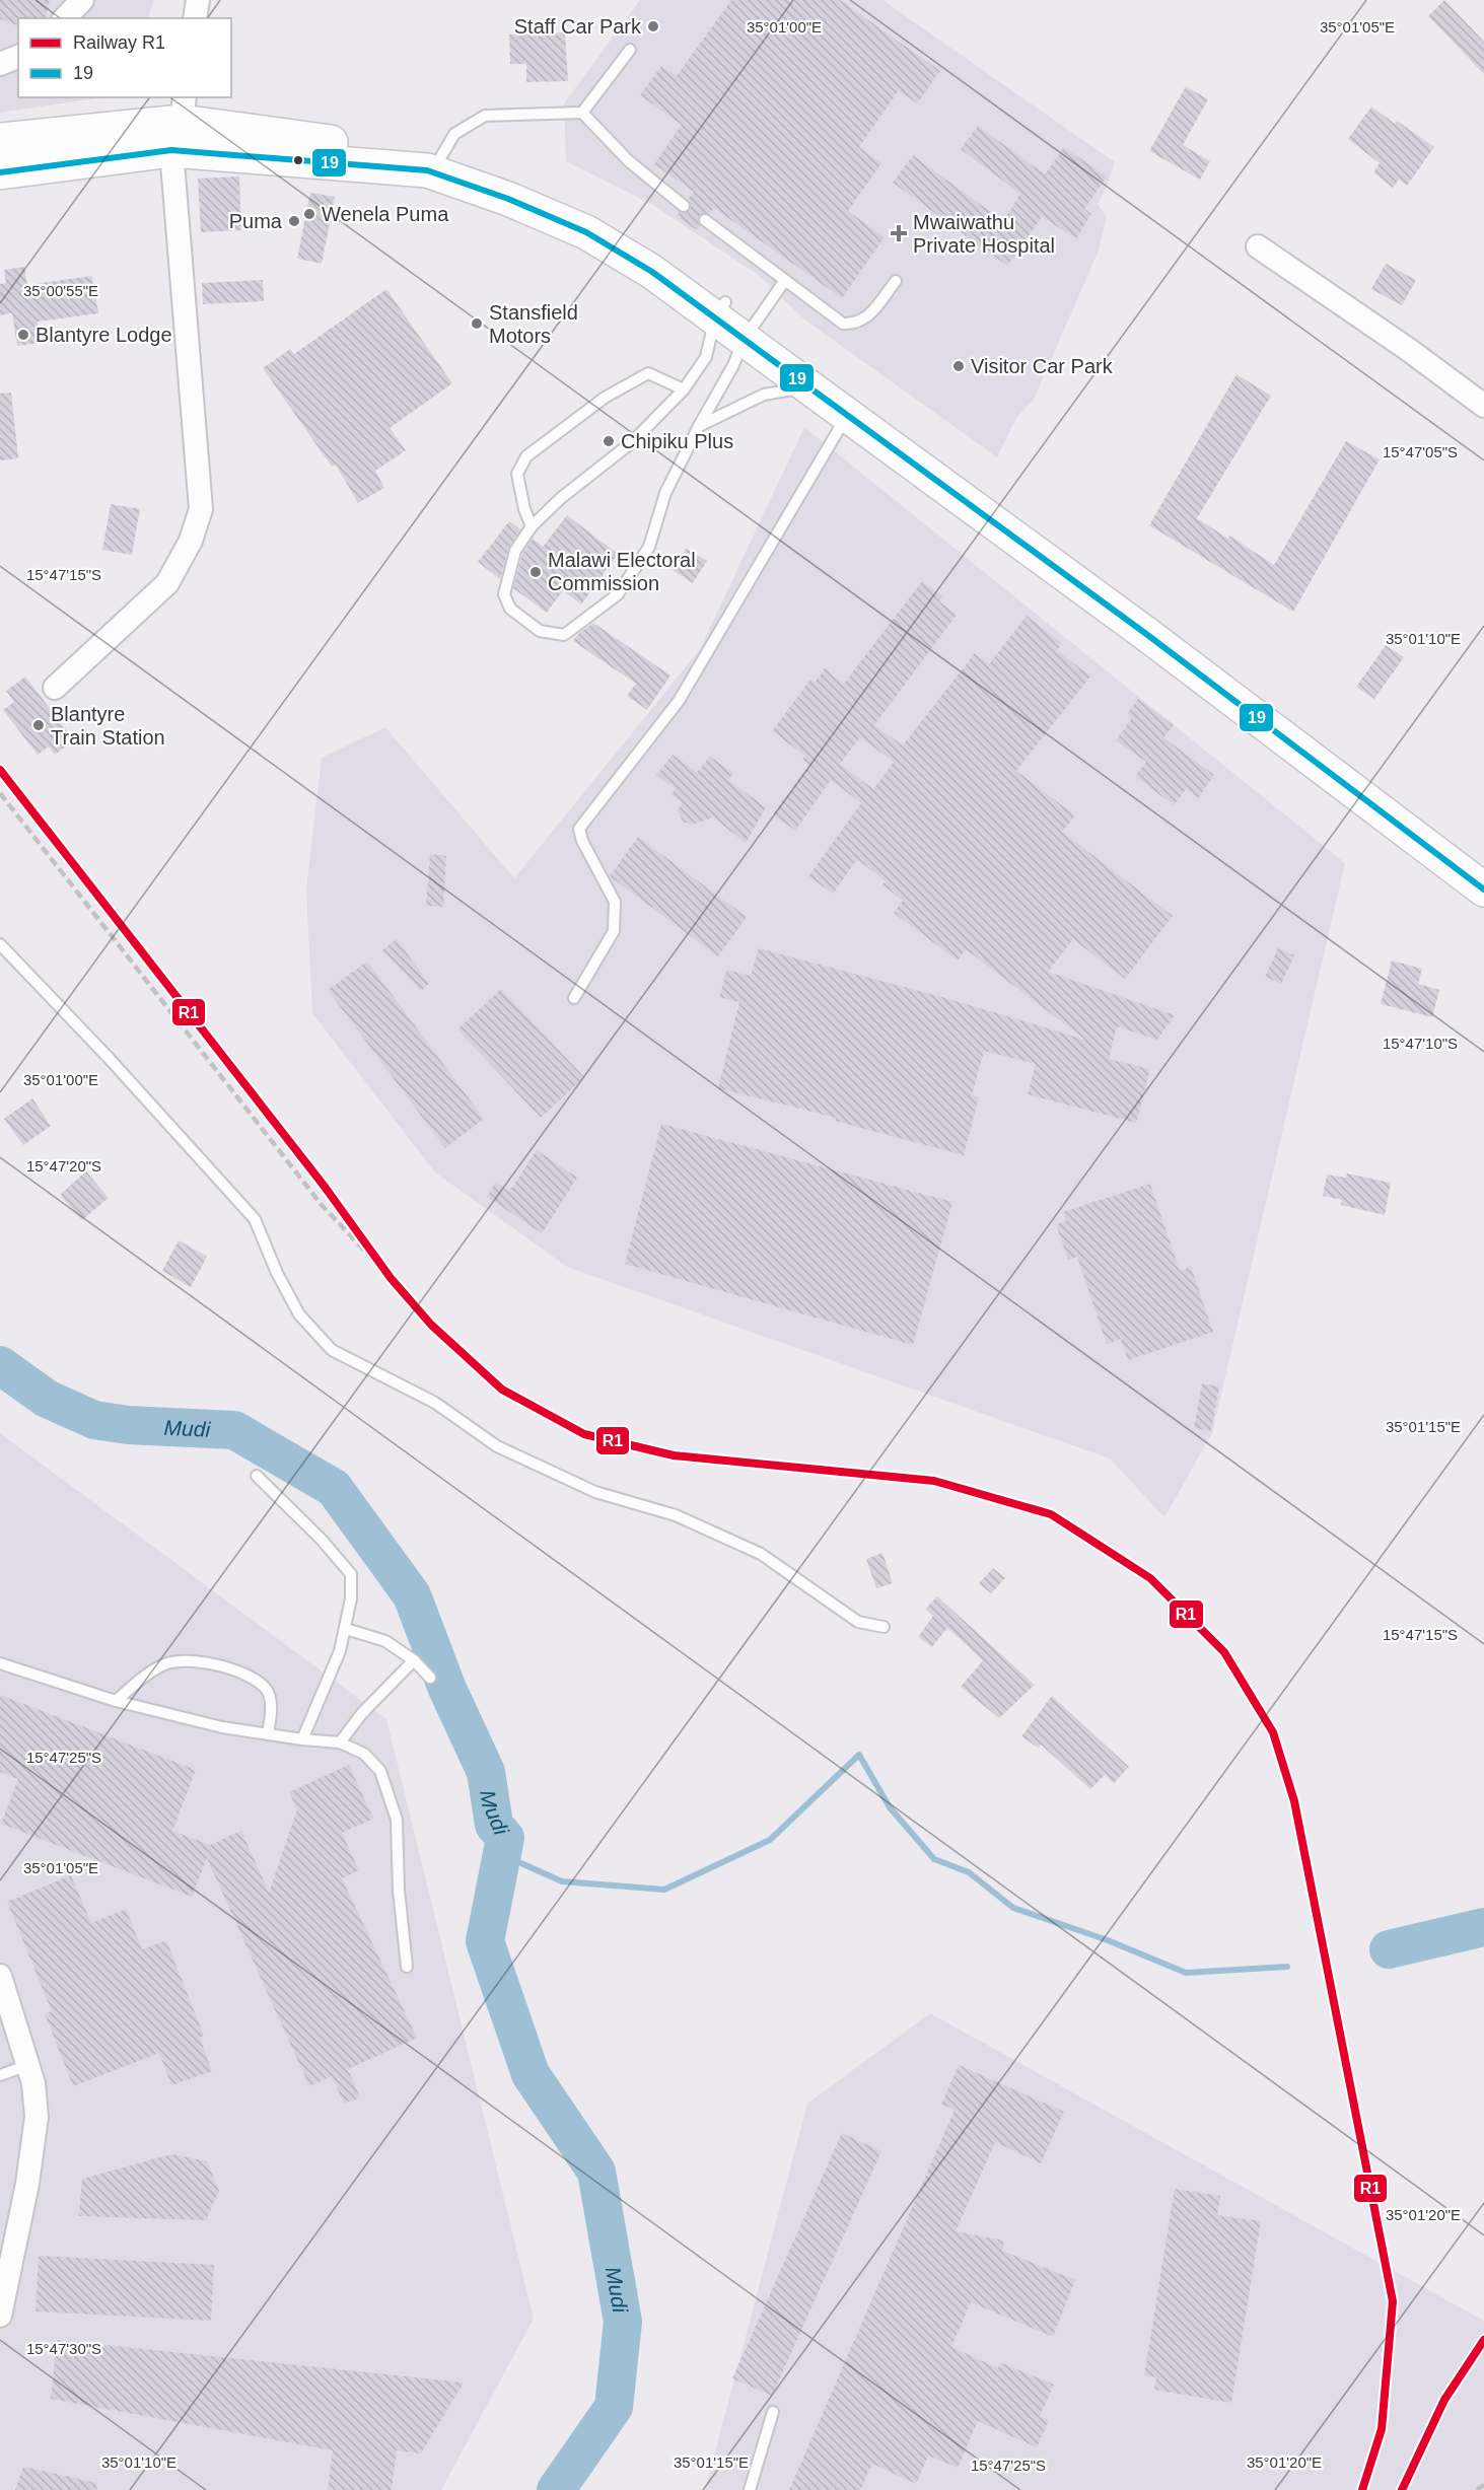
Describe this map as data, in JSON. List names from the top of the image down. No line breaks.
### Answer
{"water":["Mudi"],"places":{"other":["Staff Car Park","Wenela Puma","Puma","Stansfield Motors","Blantyre Lodge","Visitor Car Park","Chipiku Plus","Malawi Electoral Commission","Blantyre Train Station"],"health":["Mwaiwathu Private Hospital"]},"lines":["transit line 19","rail line R1"],"legend":["Railway R1","19"],"coordinates":["35°01'00\"E","35°01'05\"E","35°00'55\"E","15°47'05\"S","15°47'15\"S","35°01'10\"E","15°47'10\"S","15°47'20\"S","35°01'15\"E","15°47'25\"S","35°01'20\"E","15°47'30\"S"]}
